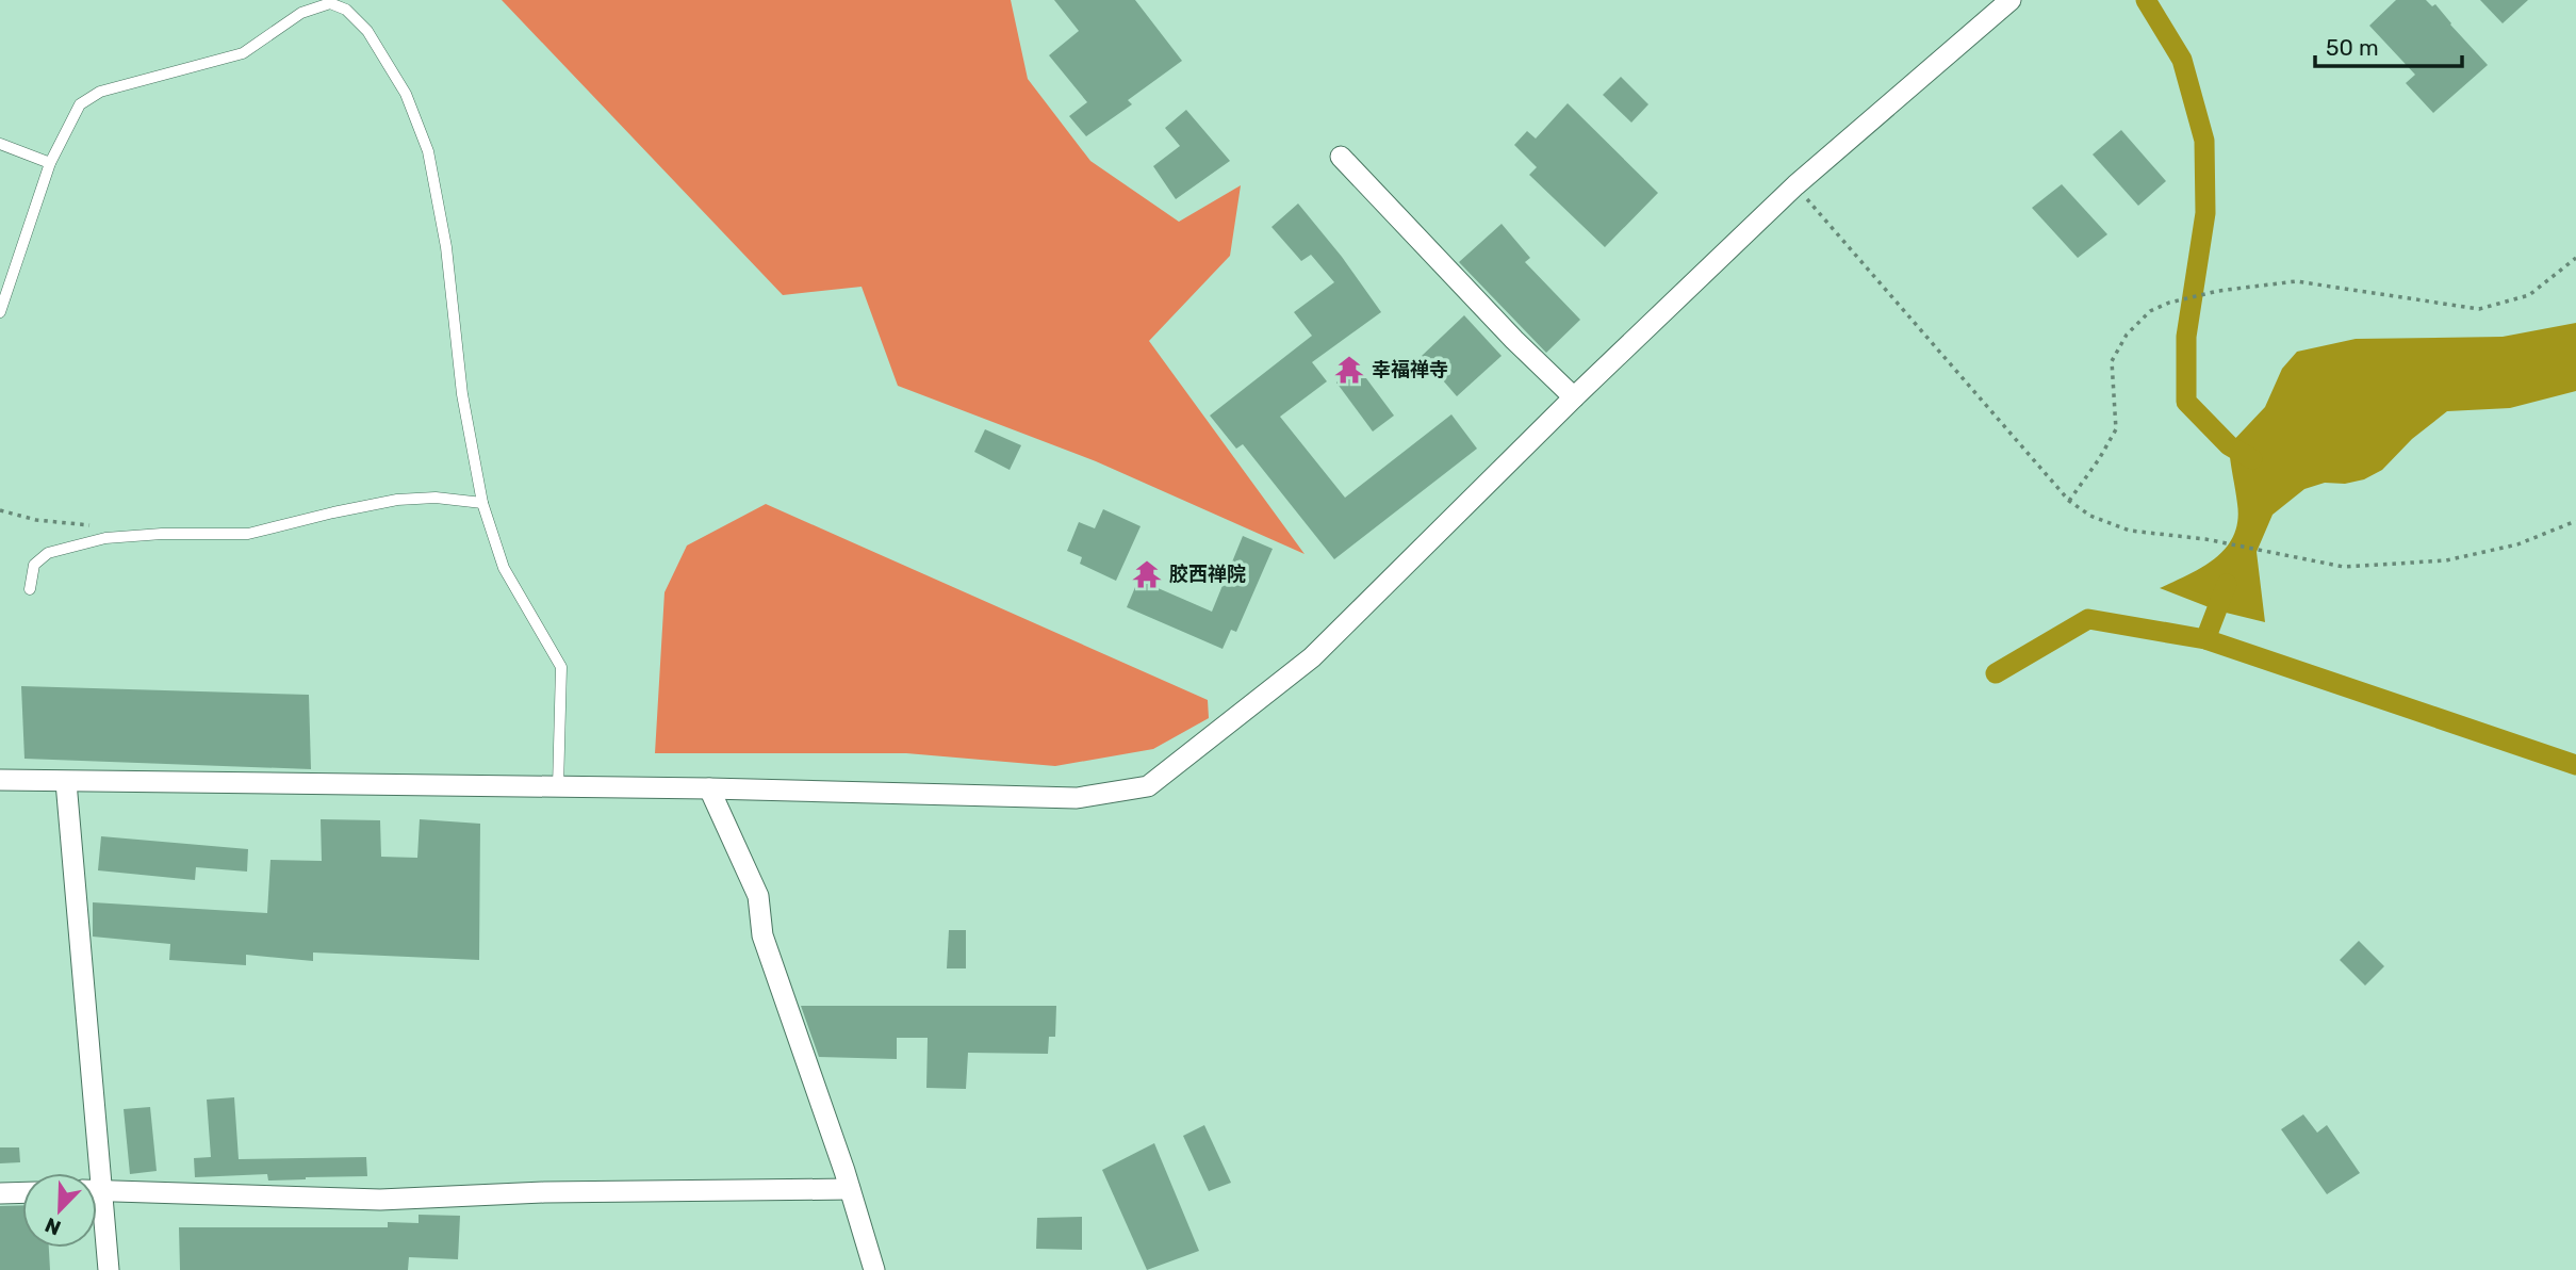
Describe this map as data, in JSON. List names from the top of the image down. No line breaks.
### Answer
{"places":{"temple":["幸福禅寺","胶西禅院"]},"scale_bar":"50 m","north":"bottom left"}
